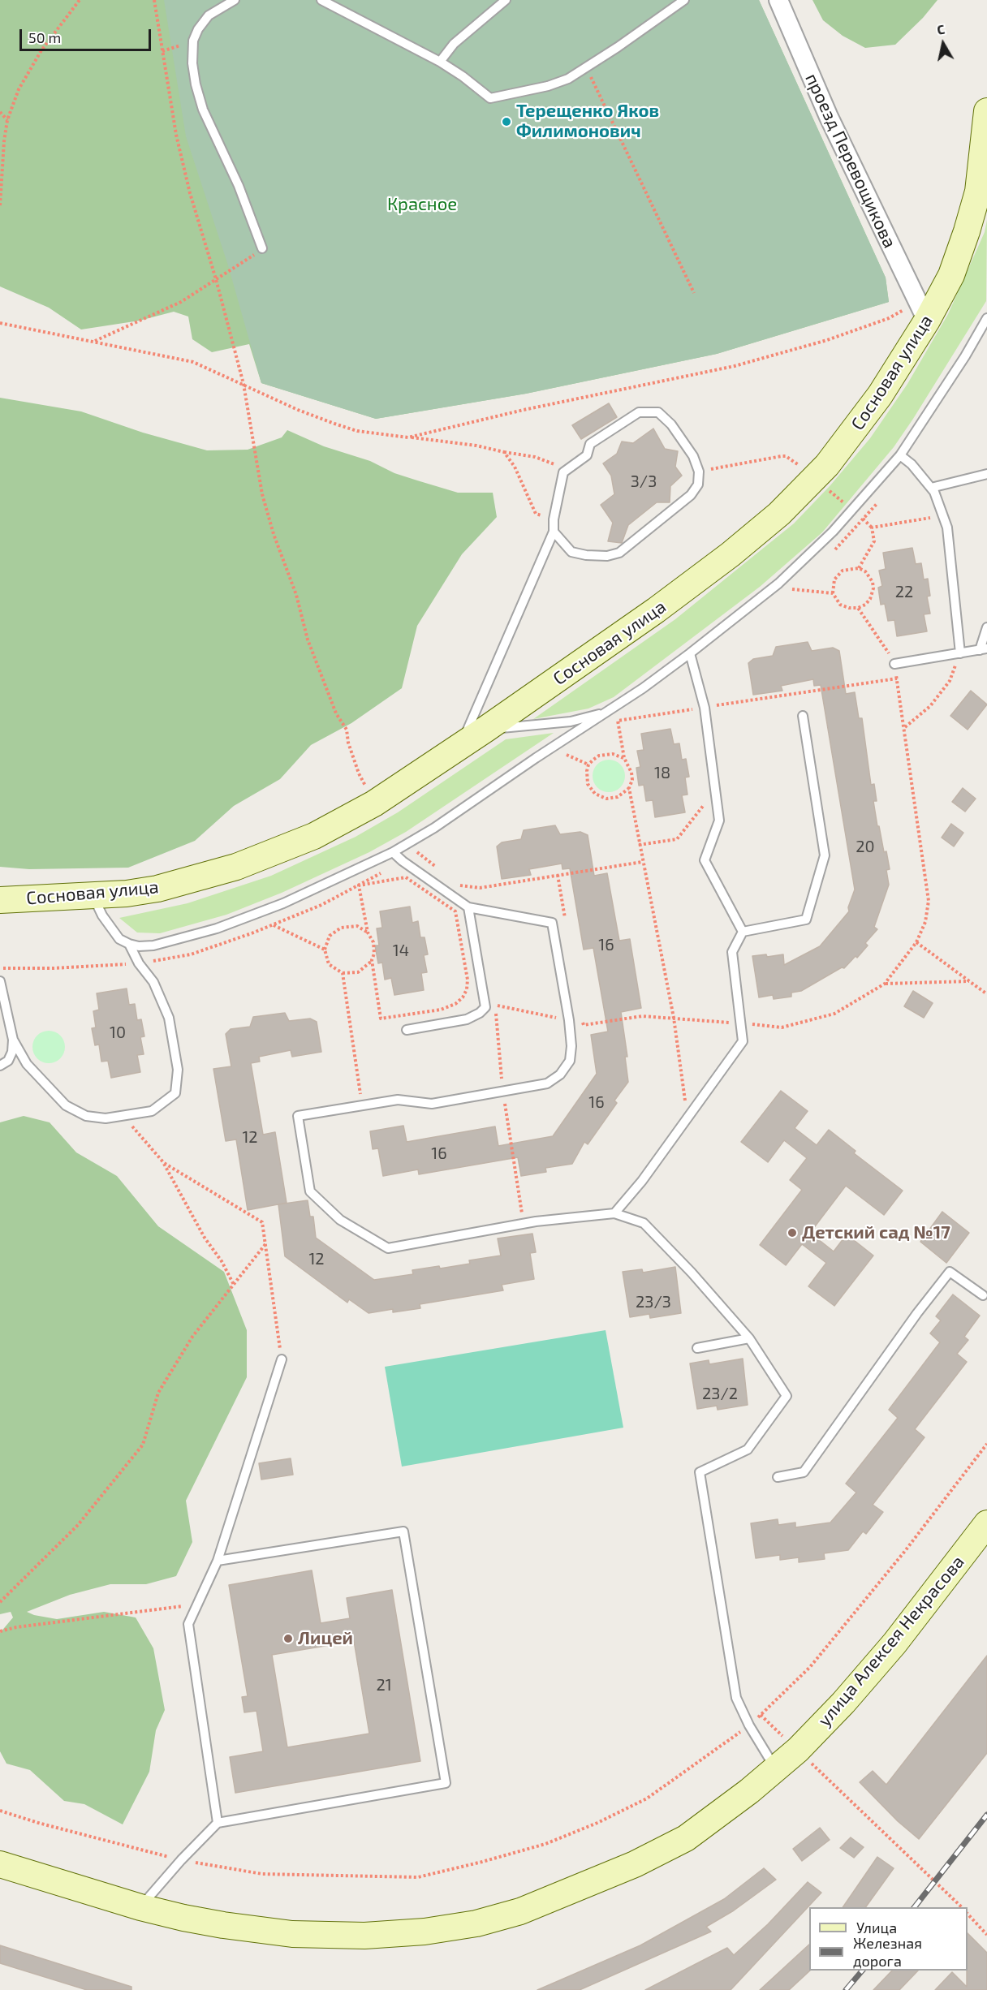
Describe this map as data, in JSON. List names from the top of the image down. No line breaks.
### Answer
{"streets":{"street":["проезд Перевощикова","Сосновая улица","улица Алексея Некрасова"]},"crossings":[["проезд Перевощикова","Сосновая улица"]],"parks":["Красное"],"places":["Терещенко Яков Филимонович","Детский сад №17","Лицей"],"house_numbers":["3/3","22","18","20","16","14","10","16","12","16","12","23/3","23/2","21"],"legend":["Улица","Железная дорога"],"scale_bar":"50 m","north":"top"}
